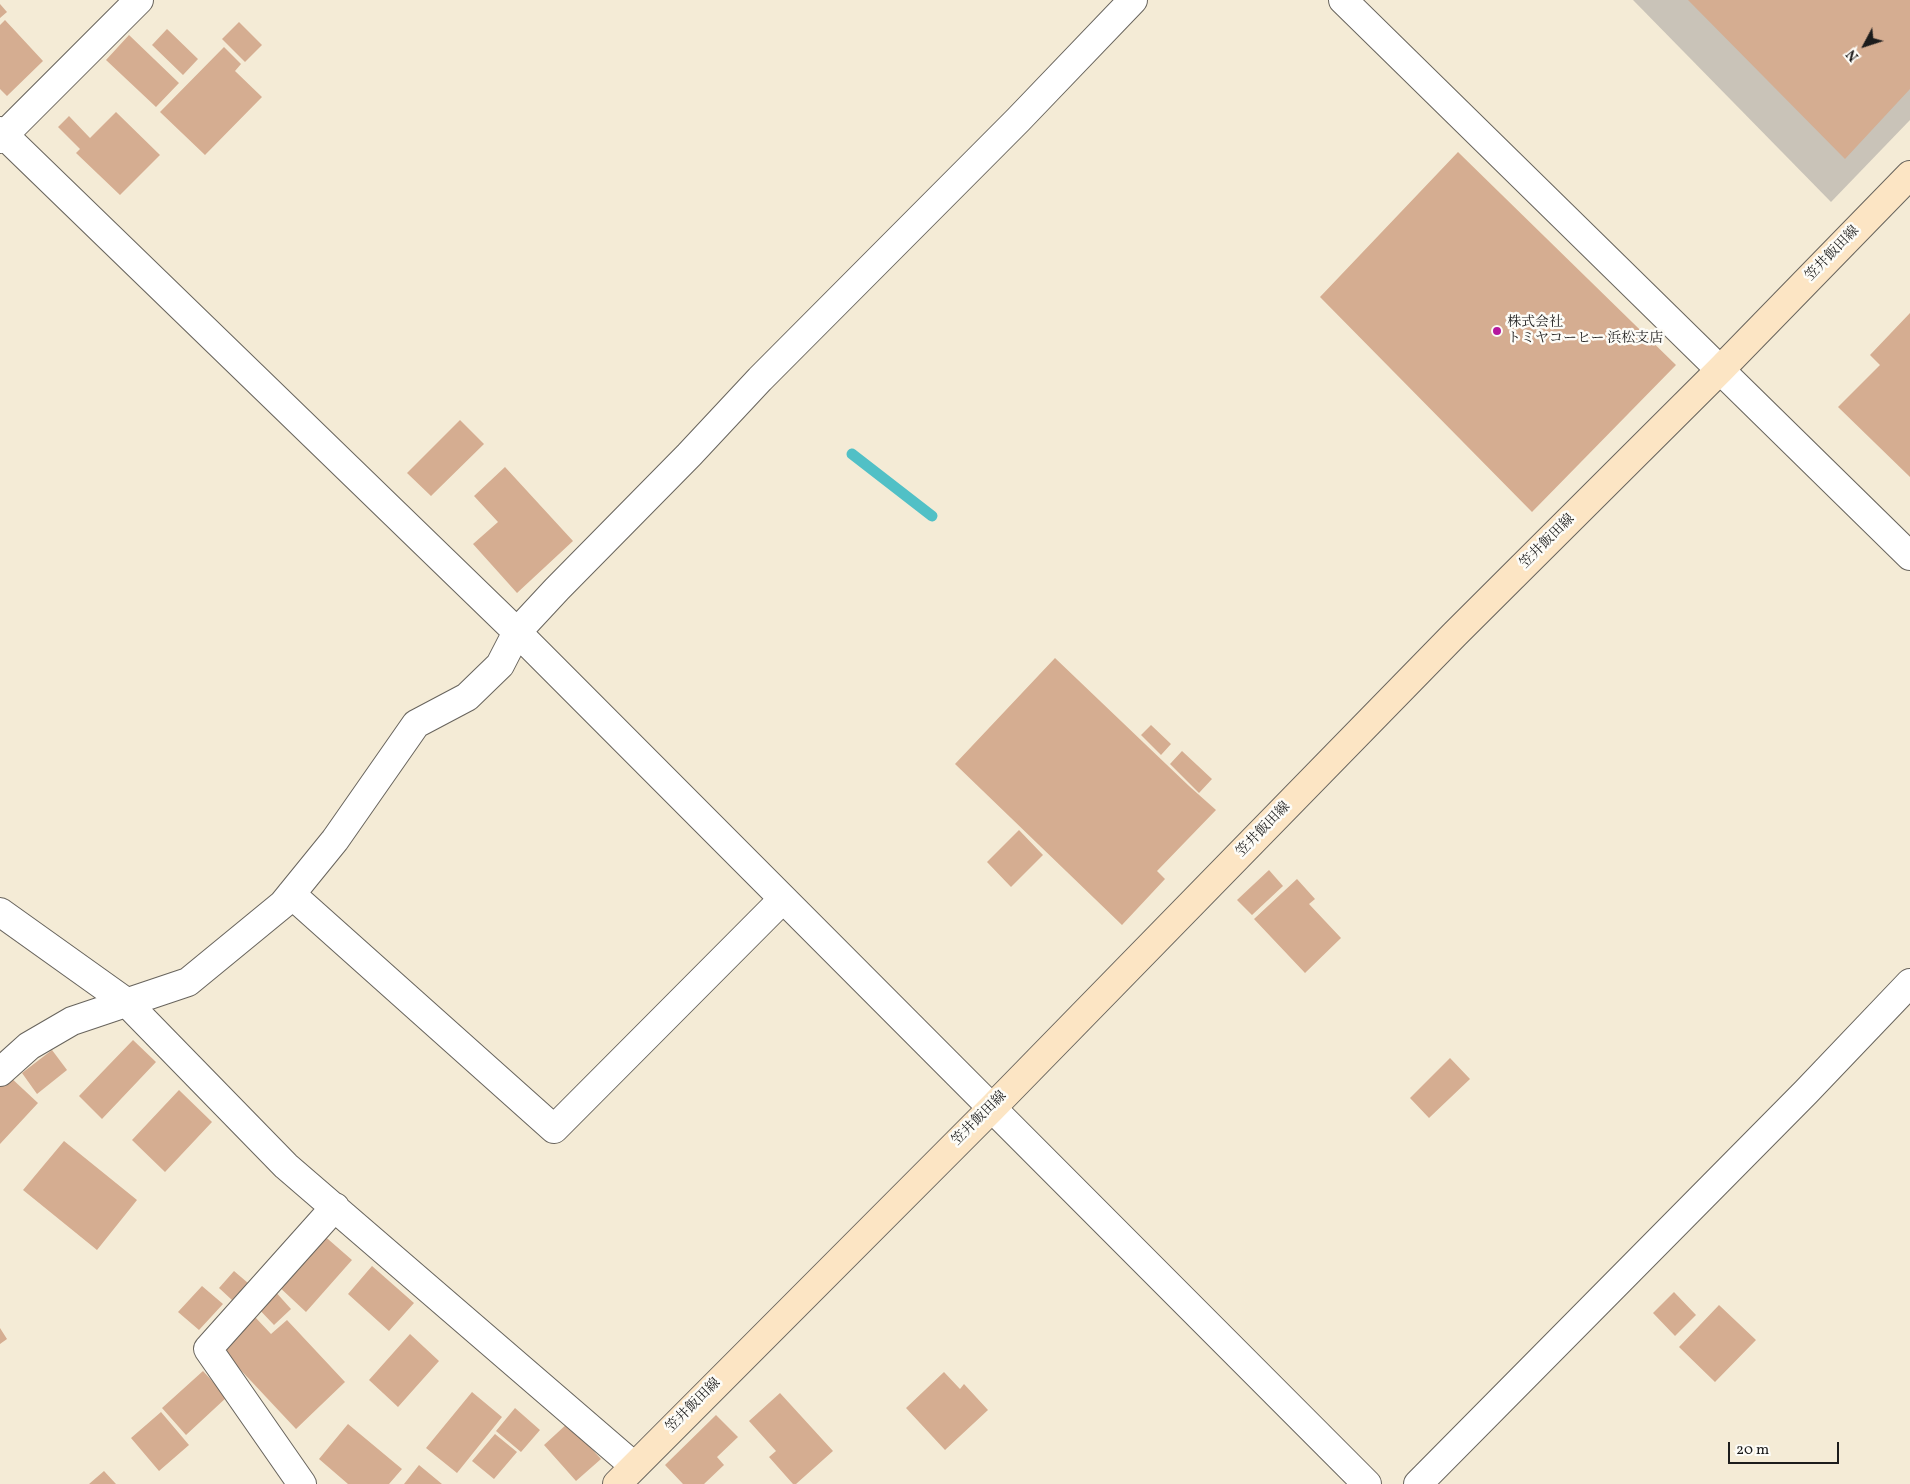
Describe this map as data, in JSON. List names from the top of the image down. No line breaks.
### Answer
{"streets":{"main road":["笠井飯田線"]},"places":["株式会社 トミヤコーヒー 浜松支店"],"scale_bar":"20 m","north":"bottom left"}
